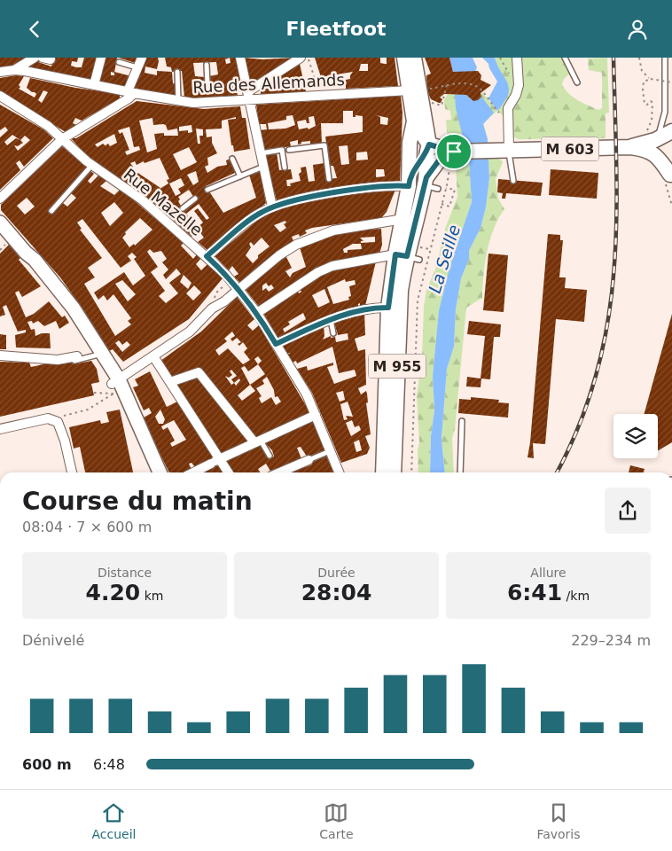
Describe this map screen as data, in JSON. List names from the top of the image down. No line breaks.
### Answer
{"streets":{"main road":["M 603","M 955"],"street":["Rue des Allemands","Rue Mazelle"]},"crossings":[["M 603","M 955"]],"water":["La Seille"],"page":{"header":"Fleetfoot","heading":["Course du matin","08:04 · 7 × 600 m"],"stats":[["Distance","4.20 km"],["Durée","28:04"],["Allure","6:41 /km"]],"chart":["Dénivelé","229–234 m"],"list":[{"name":"600 m","note":"6:48"}],"tabs":["Accueil","Carte","Favoris"]}}
